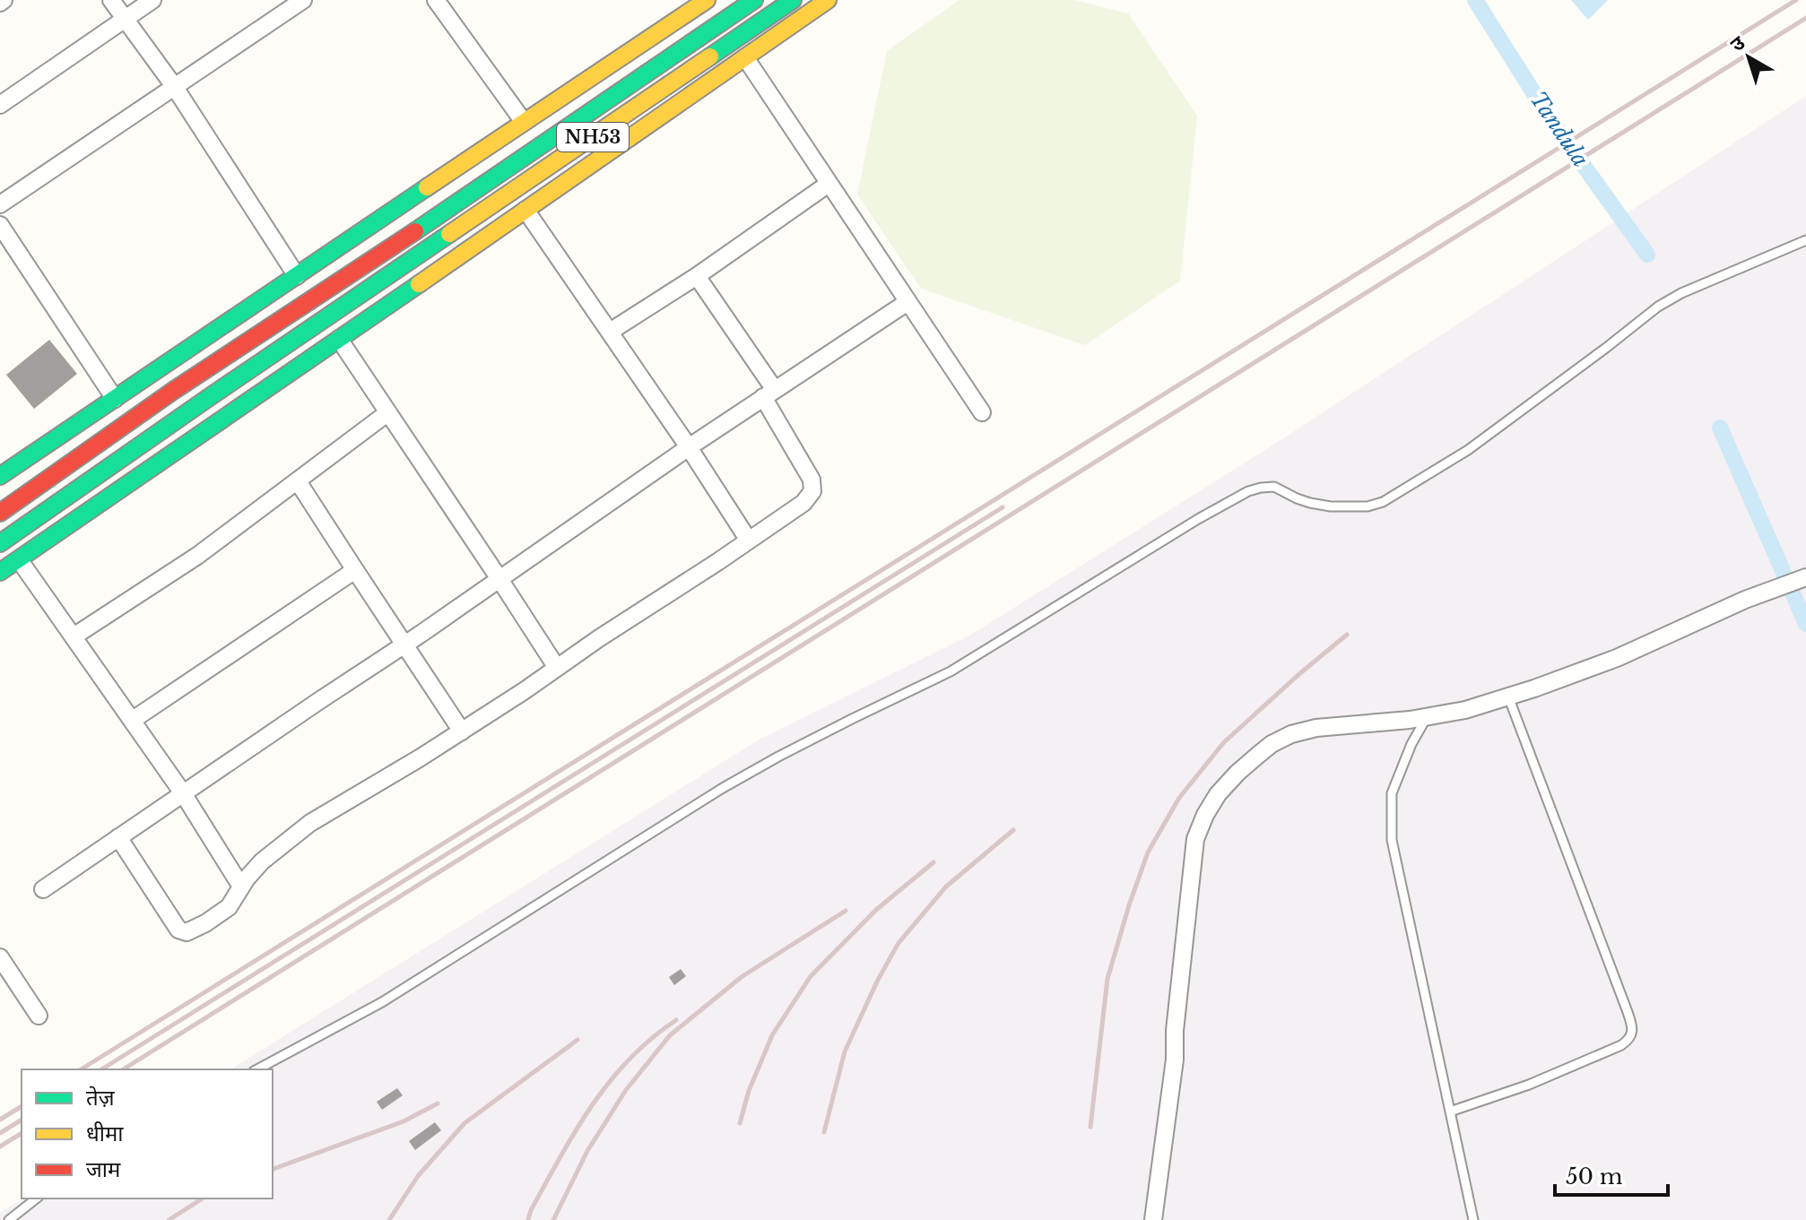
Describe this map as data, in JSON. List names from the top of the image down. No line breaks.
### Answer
{"streets":{"main road":["NH53"]},"water":["Tandula"],"legend":["तेज़","धीमा","जाम"],"scale_bar":"50 m","north":"top left"}
